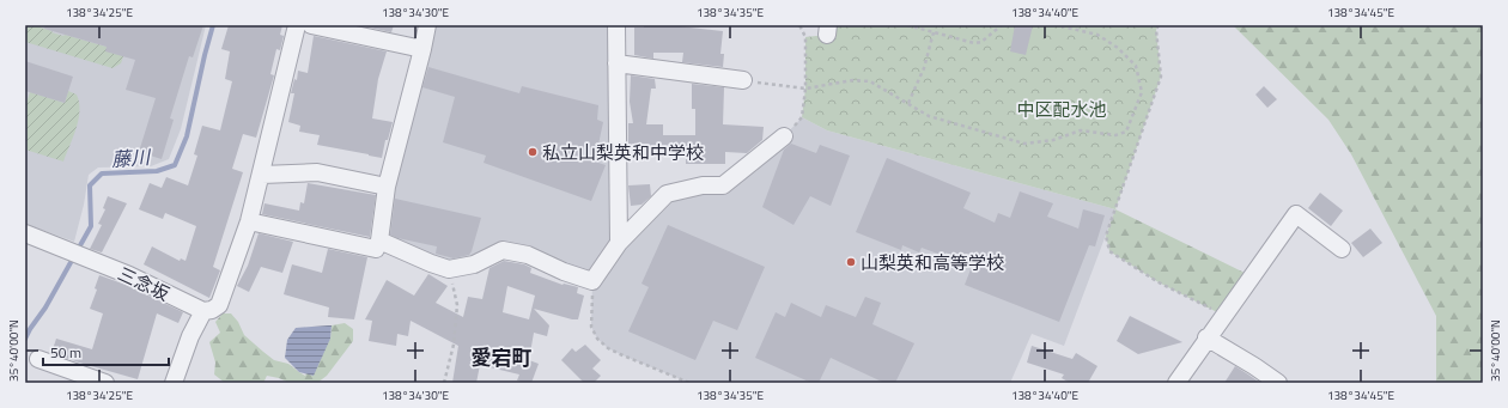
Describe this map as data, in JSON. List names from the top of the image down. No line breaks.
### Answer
{"streets":{"street":["三念坂"]},"districts":["愛宕町"],"water":["藤川"],"parks":["中区配水池"],"places":["私立山梨英和中学校","山梨英和高等学校"],"scale_bar":"50 m","coordinates":["138°34'25\"E","138°34'30\"E","138°34'35\"E","138°34'40\"E","138°34'45\"E","35°40'00\"N"]}
